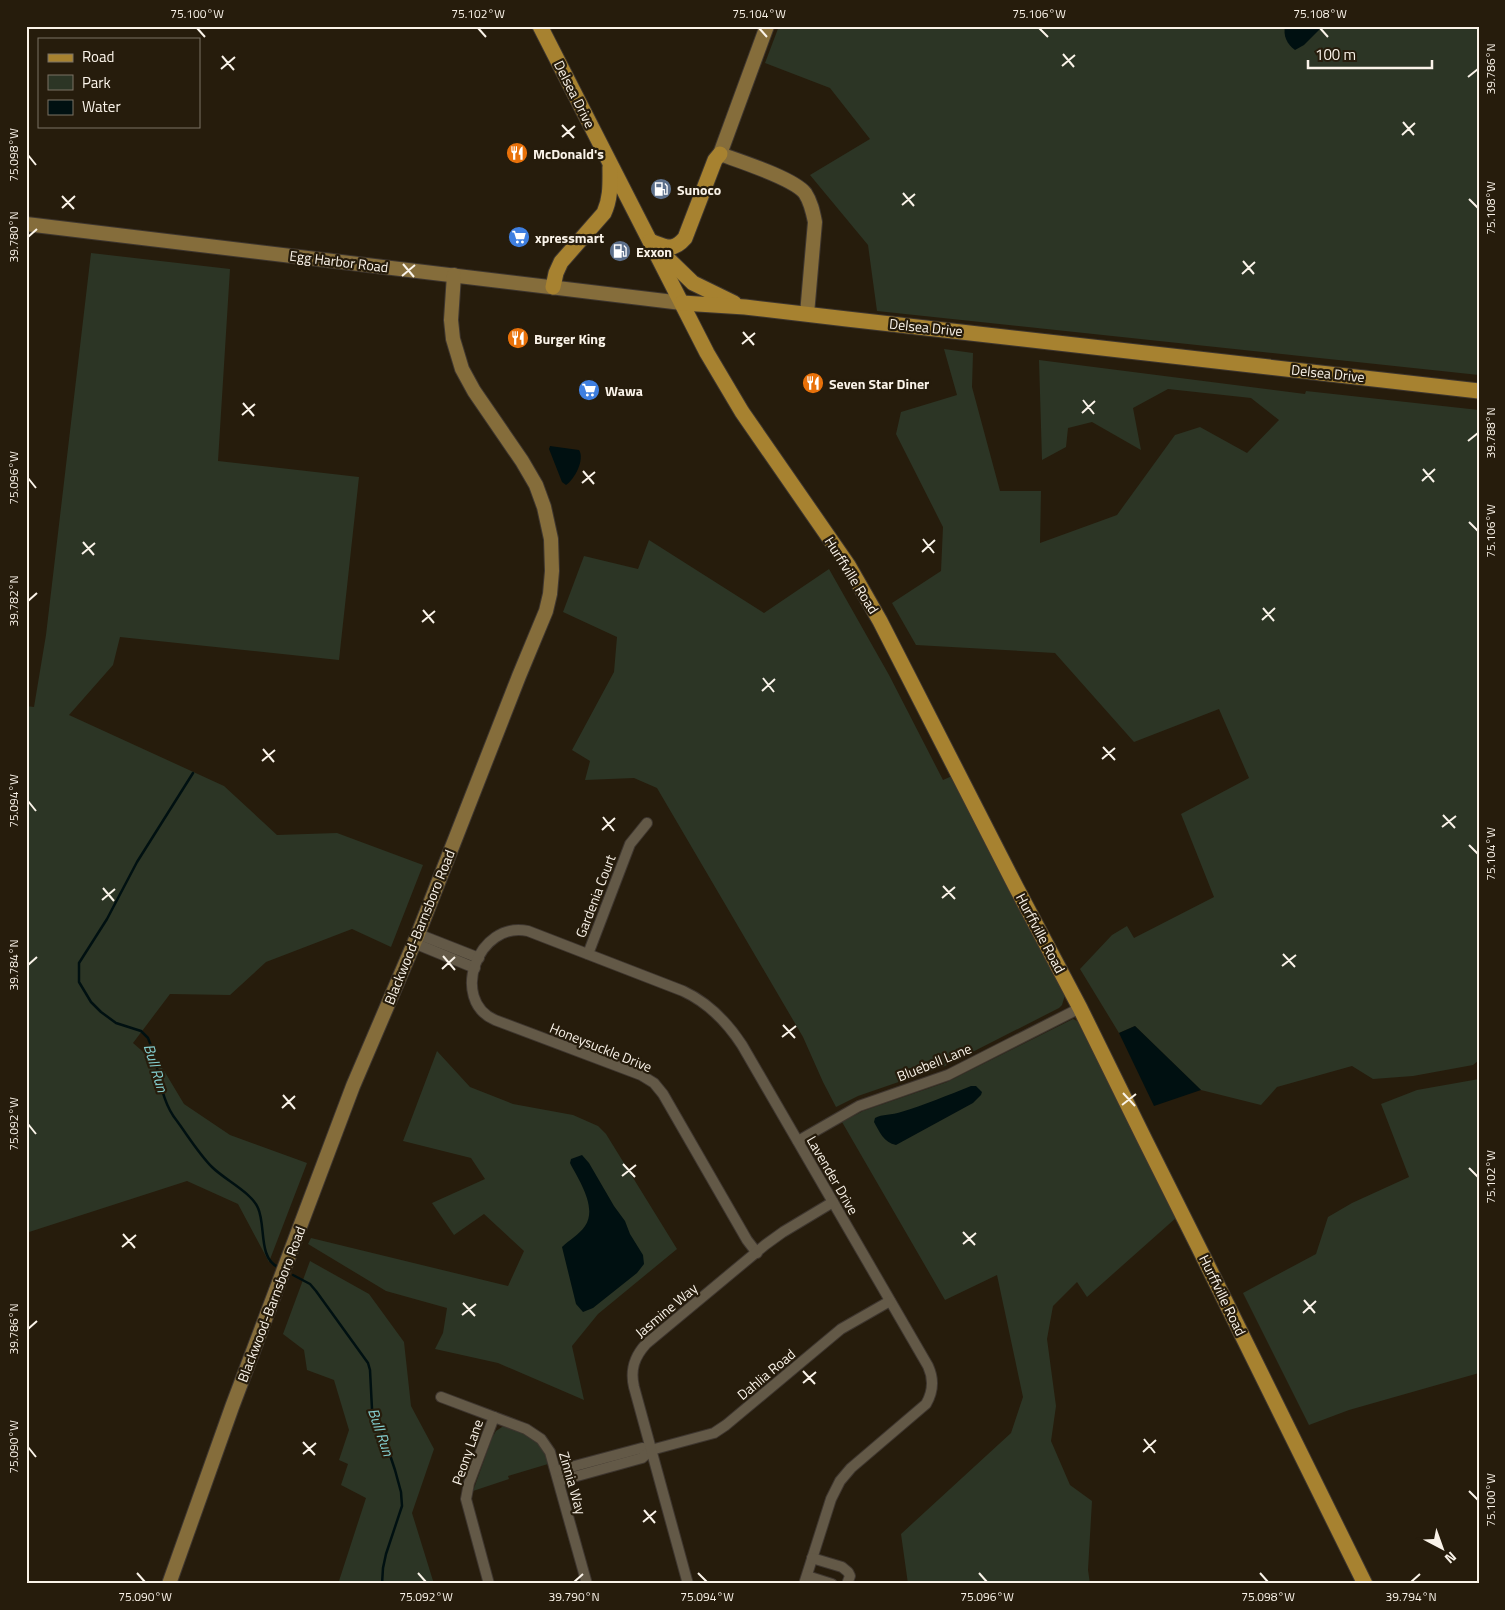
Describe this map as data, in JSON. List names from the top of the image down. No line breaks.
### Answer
{"streets":{"main road":["Delsea Drive","Egg Harbor Road","Hurffville Road","Blackwood-Barnsboro Road"],"street":["Gardenia Court","Honeysuckle Drive","Bluebell Lane","Lavender Drive","Jasmine Way","Dahlia Road","Peony Lane","Zinnia Way"]},"crossings":[["Delsea Drive","Egg Harbor Road"],["Delsea Drive","Hurffville Road"],["Egg Harbor Road","Hurffville Road"],["Egg Harbor Road","Blackwood-Barnsboro Road"],["Hurffville Road","Bluebell Lane"],["Gardenia Court","Lavender Drive"],["Honeysuckle Drive","Lavender Drive"],["Honeysuckle Drive","Jasmine Way"],["Bluebell Lane","Lavender Drive"],["Lavender Drive","Jasmine Way"],["Lavender Drive","Dahlia Road"],["Jasmine Way","Dahlia Road"],["Dahlia Road","Zinnia Way"],["Peony Lane","Zinnia Way"]],"water":["Bull Run"],"places":{"restaurant":["McDonald's","Burger King","Seven Star Diner"],"fuel station":["Sunoco","Exxon"],"supermarket":["xpressmart","Wawa"]},"legend":["Road","Park","Water"],"scale_bar":"100 m","north":"bottom right","coordinates":["75.100°W","75.102°W","75.104°W","75.106°W","75.108°W","39.786°N","75.098°W","39.780°N","39.788°N","75.096°W","39.782°N","75.094°W","39.784°N","75.092°W","75.090°W","39.790°N","39.794°N"]}
